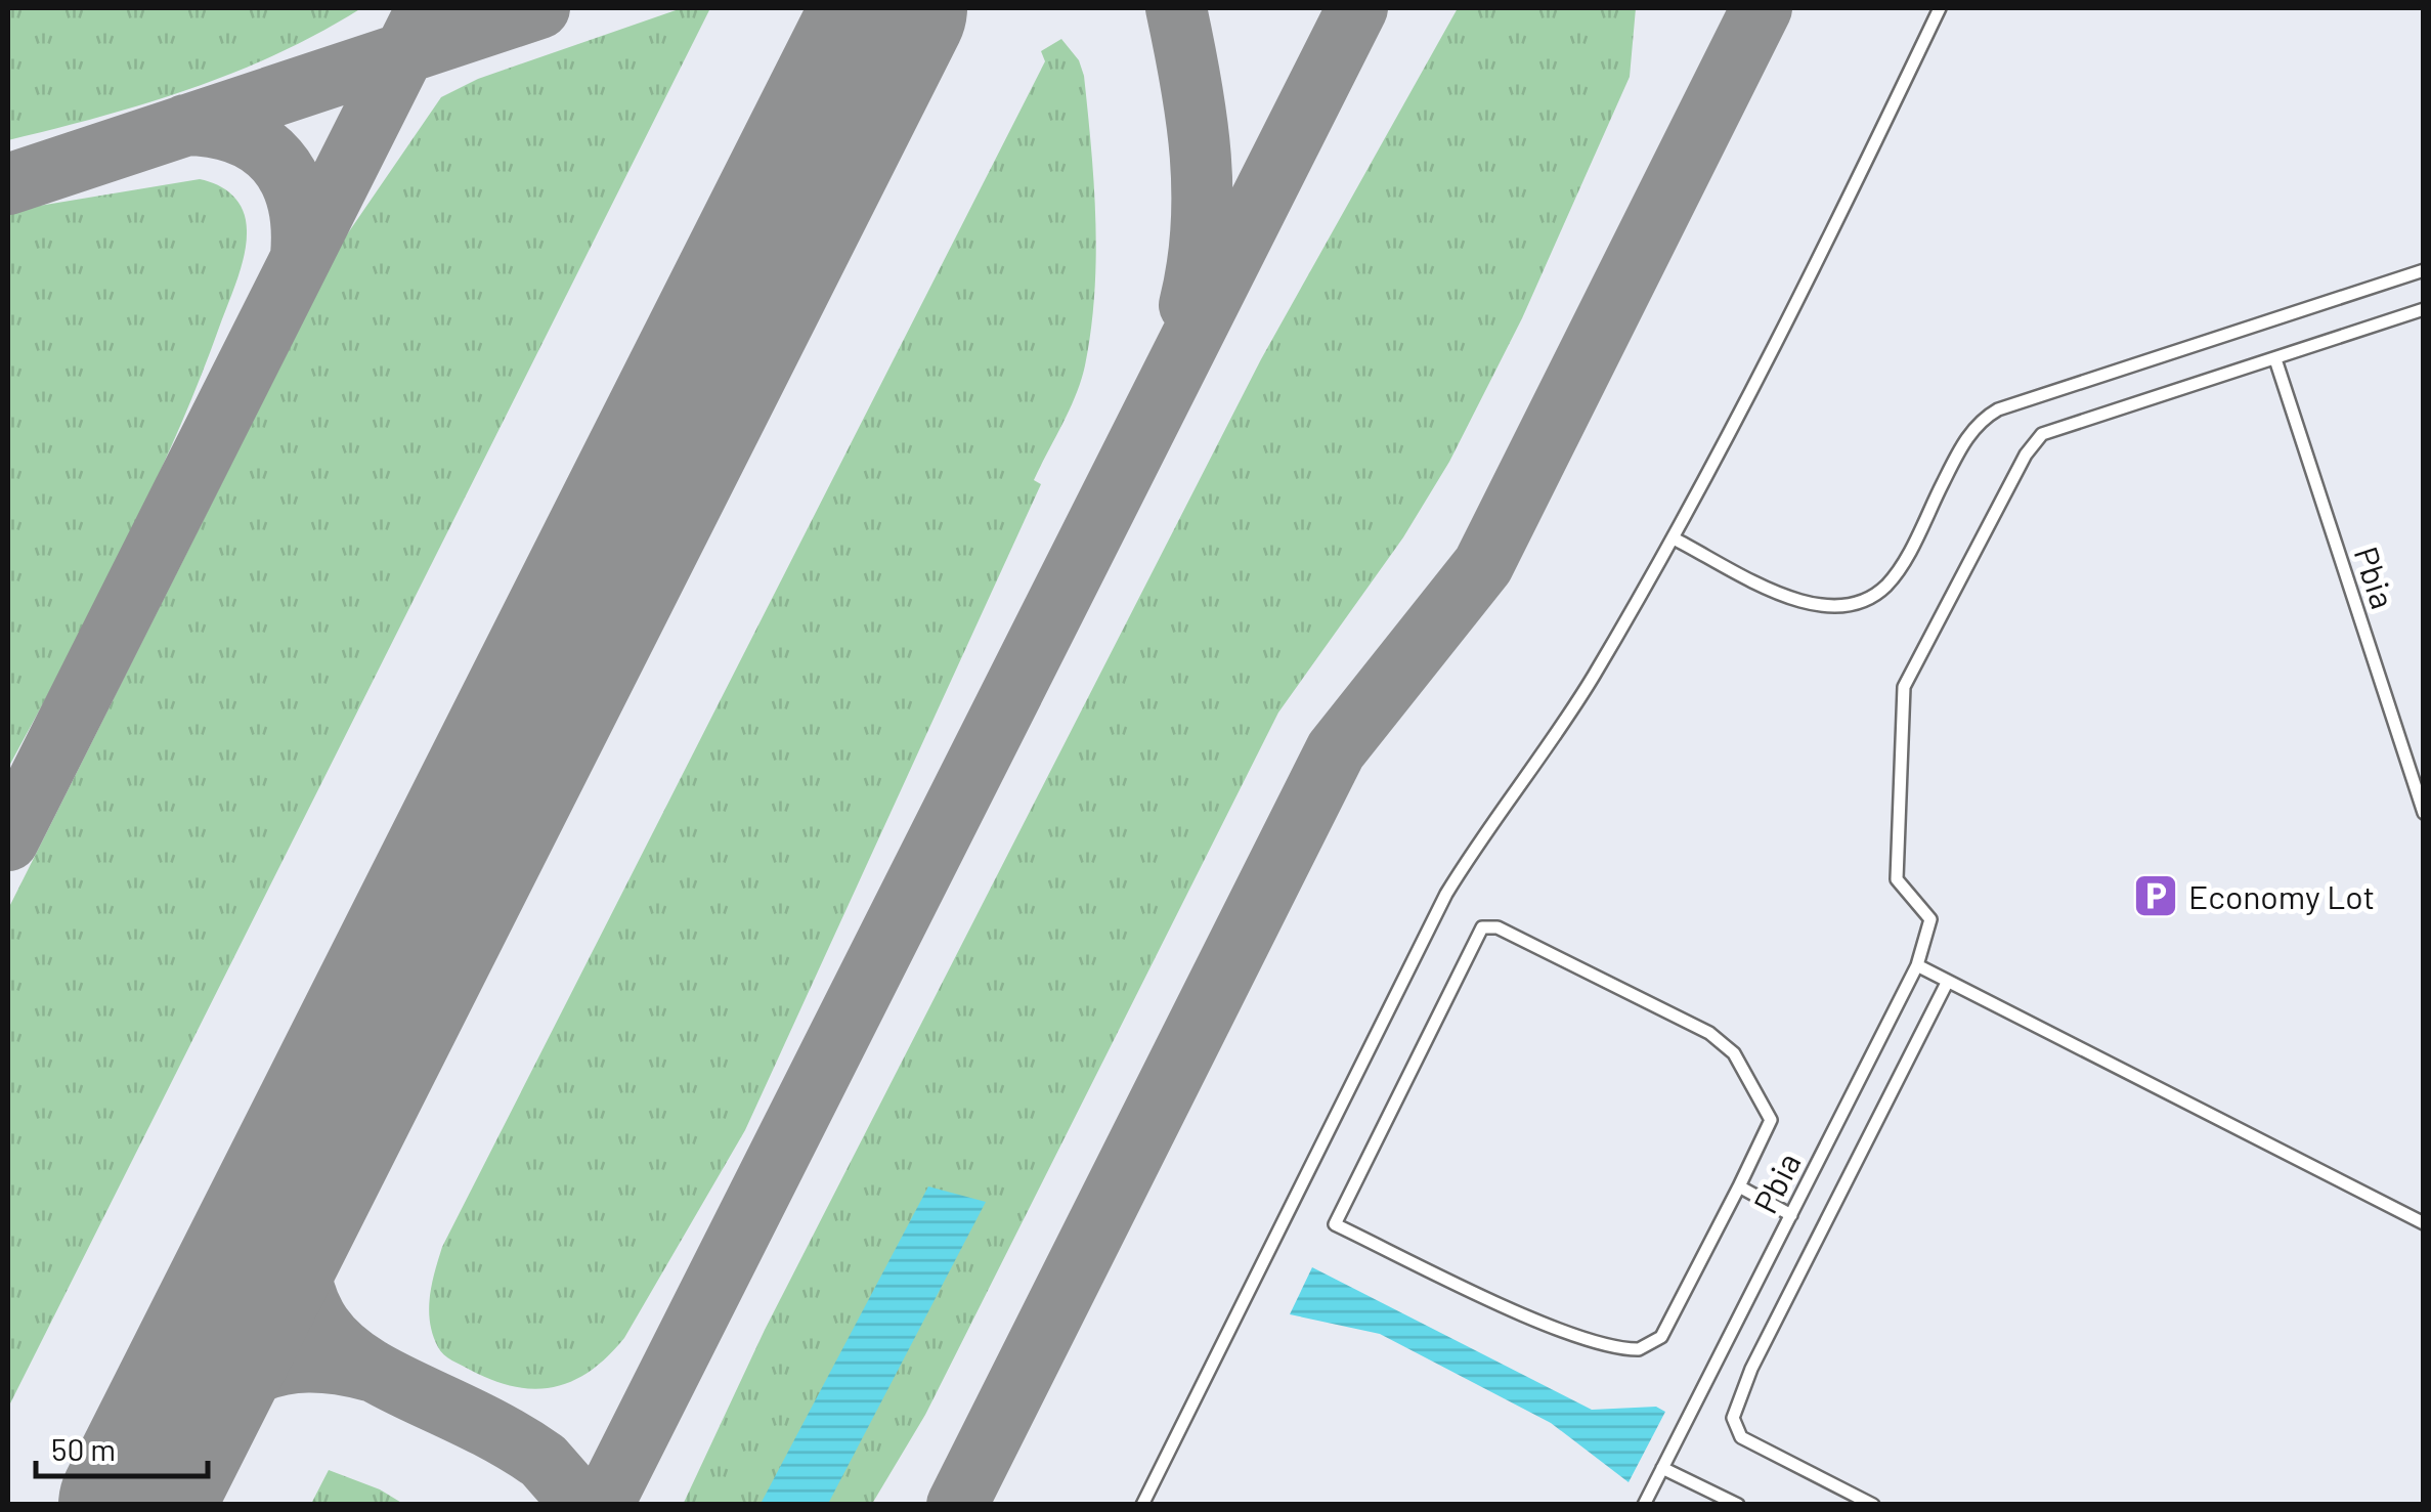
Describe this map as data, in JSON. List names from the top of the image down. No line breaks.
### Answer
{"streets":{"lane":["Pbia"]},"places":{"parking":["Economy Lot"]},"scale_bar":"50 m"}
